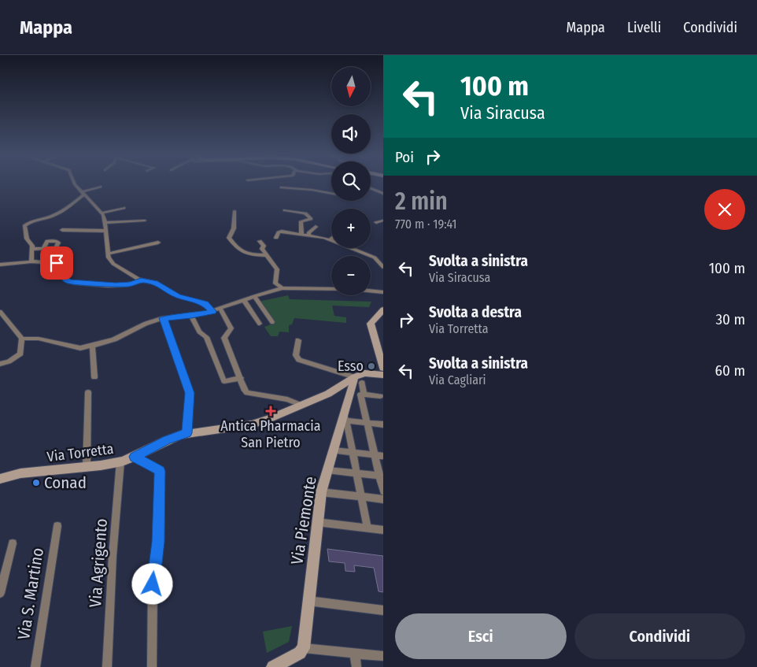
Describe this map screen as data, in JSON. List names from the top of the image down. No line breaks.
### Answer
{"streets":{"street":["Via Torretta","Via Piemonte","Via Agrigento","Via S. Martino"]},"crossings":[["Via Torretta","Via Piemonte"],["Via Torretta","Via Agrigento"]],"places":{"other":["Esso","Conad"],"health":["Antica Pharmacia San Pietro"]},"north":"bottom","page":{"header":"Mappa","nav":["Mappa","Livelli","Condividi"],"turn":["100 m","Via Siracusa"],"map_buttons":["+","−"],"then":"Poi","heading":["2 min","770 m · 19:41"],"list":[{"name":"Svolta a sinistra","note":"Via Siracusa","value":"100 m"},{"name":"Svolta a destra","note":"Via Torretta","value":"30 m"},{"name":"Svolta a sinistra","note":"Via Cagliari","value":"60 m"}],"buttons":["Esci","Condividi"]}}
